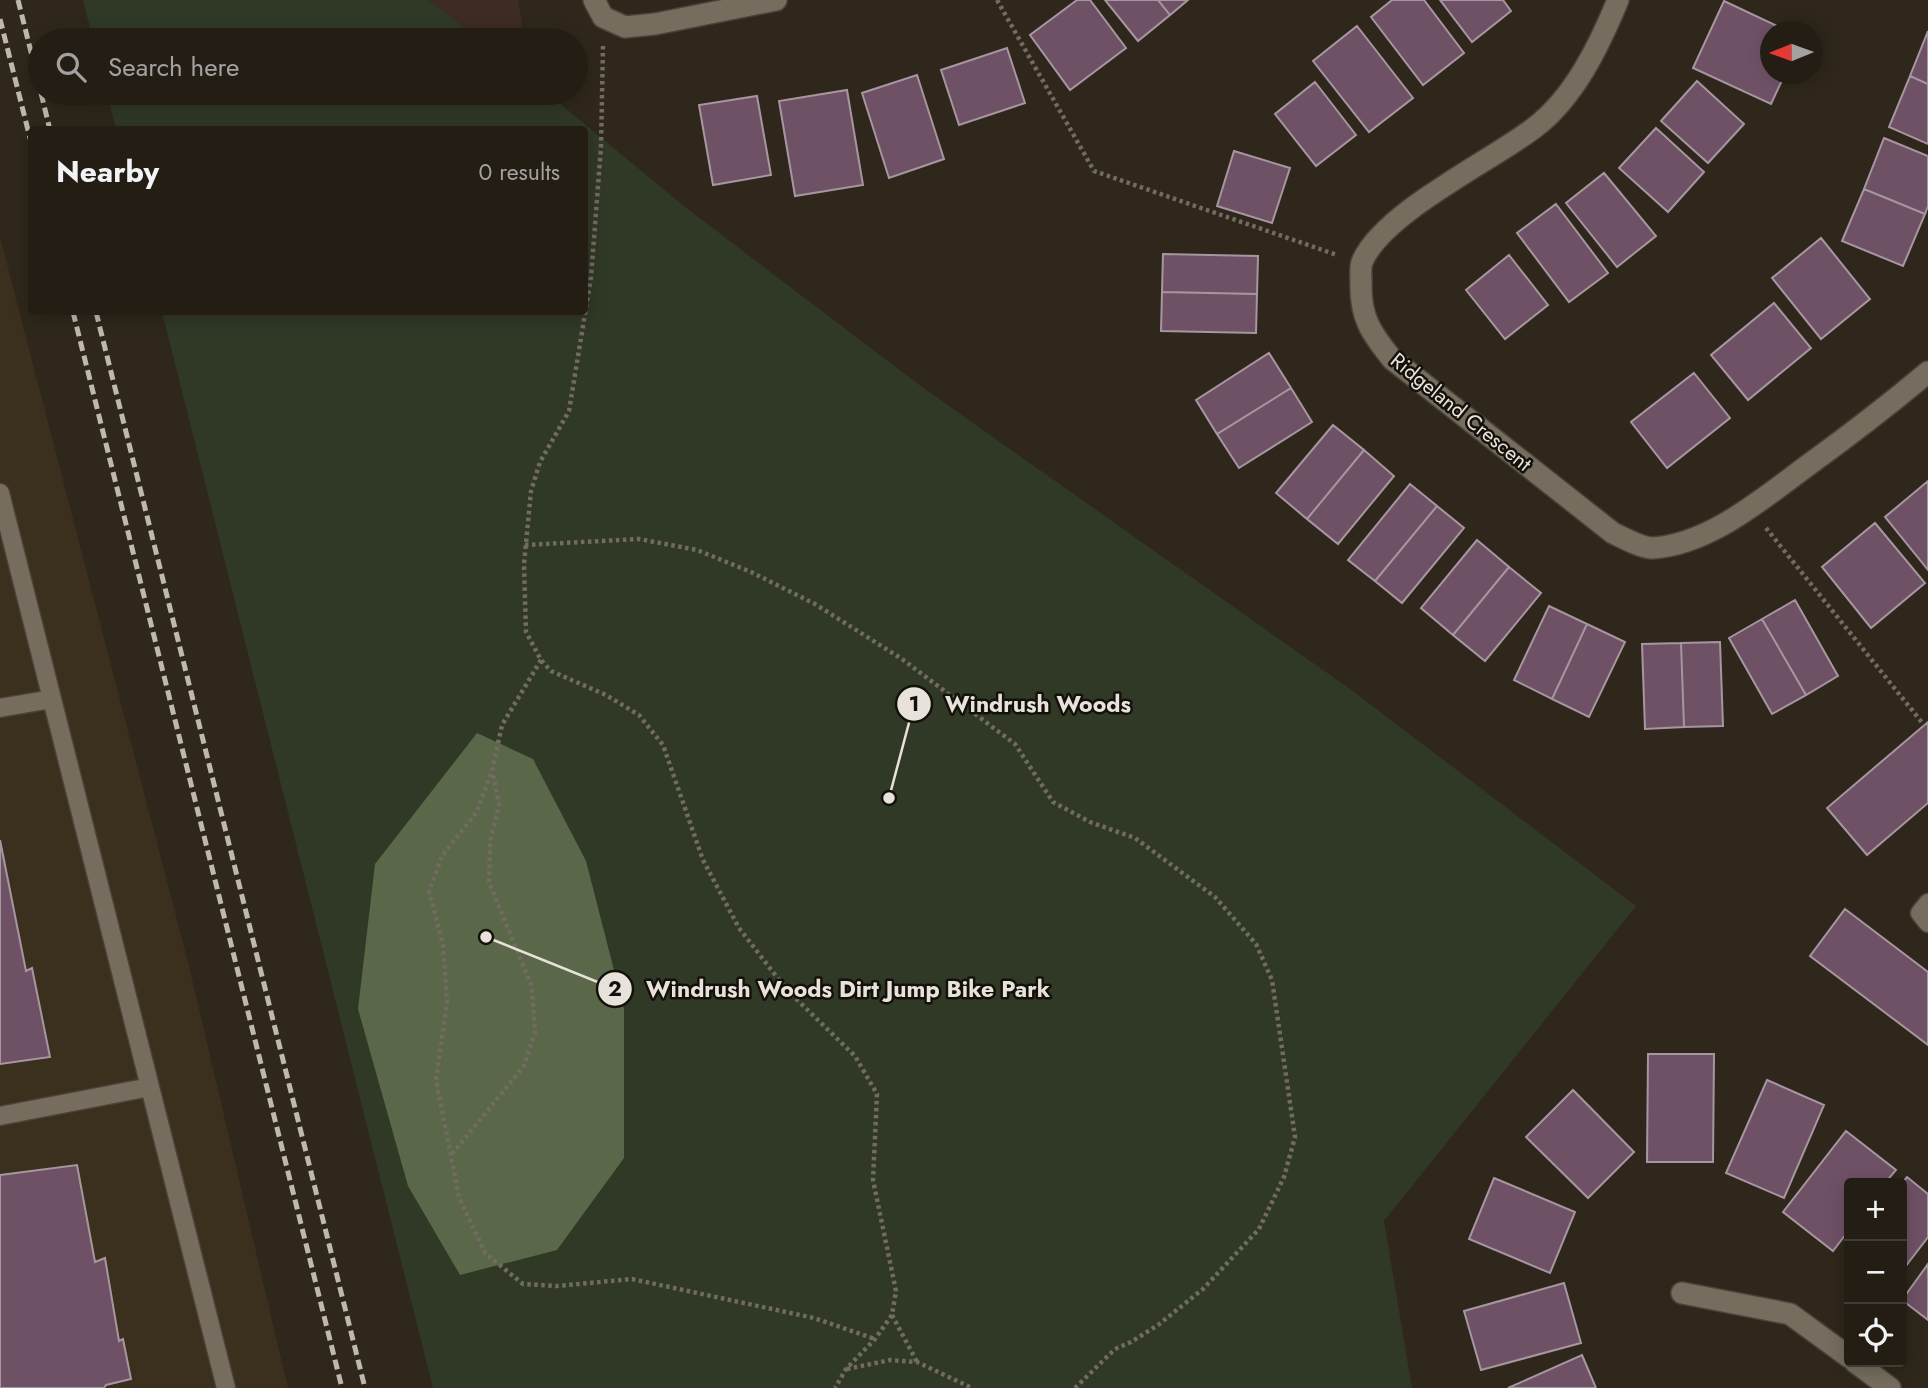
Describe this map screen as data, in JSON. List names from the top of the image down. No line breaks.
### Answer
{"streets":{"street":["Ridgeland Crescent"]},"places":["Windrush Woods","Windrush Woods Dirt Jump Bike Park"],"north":"left","page":{"search":"Search here","heading":["Nearby","0 results"],"map_buttons":["+","−"]}}
